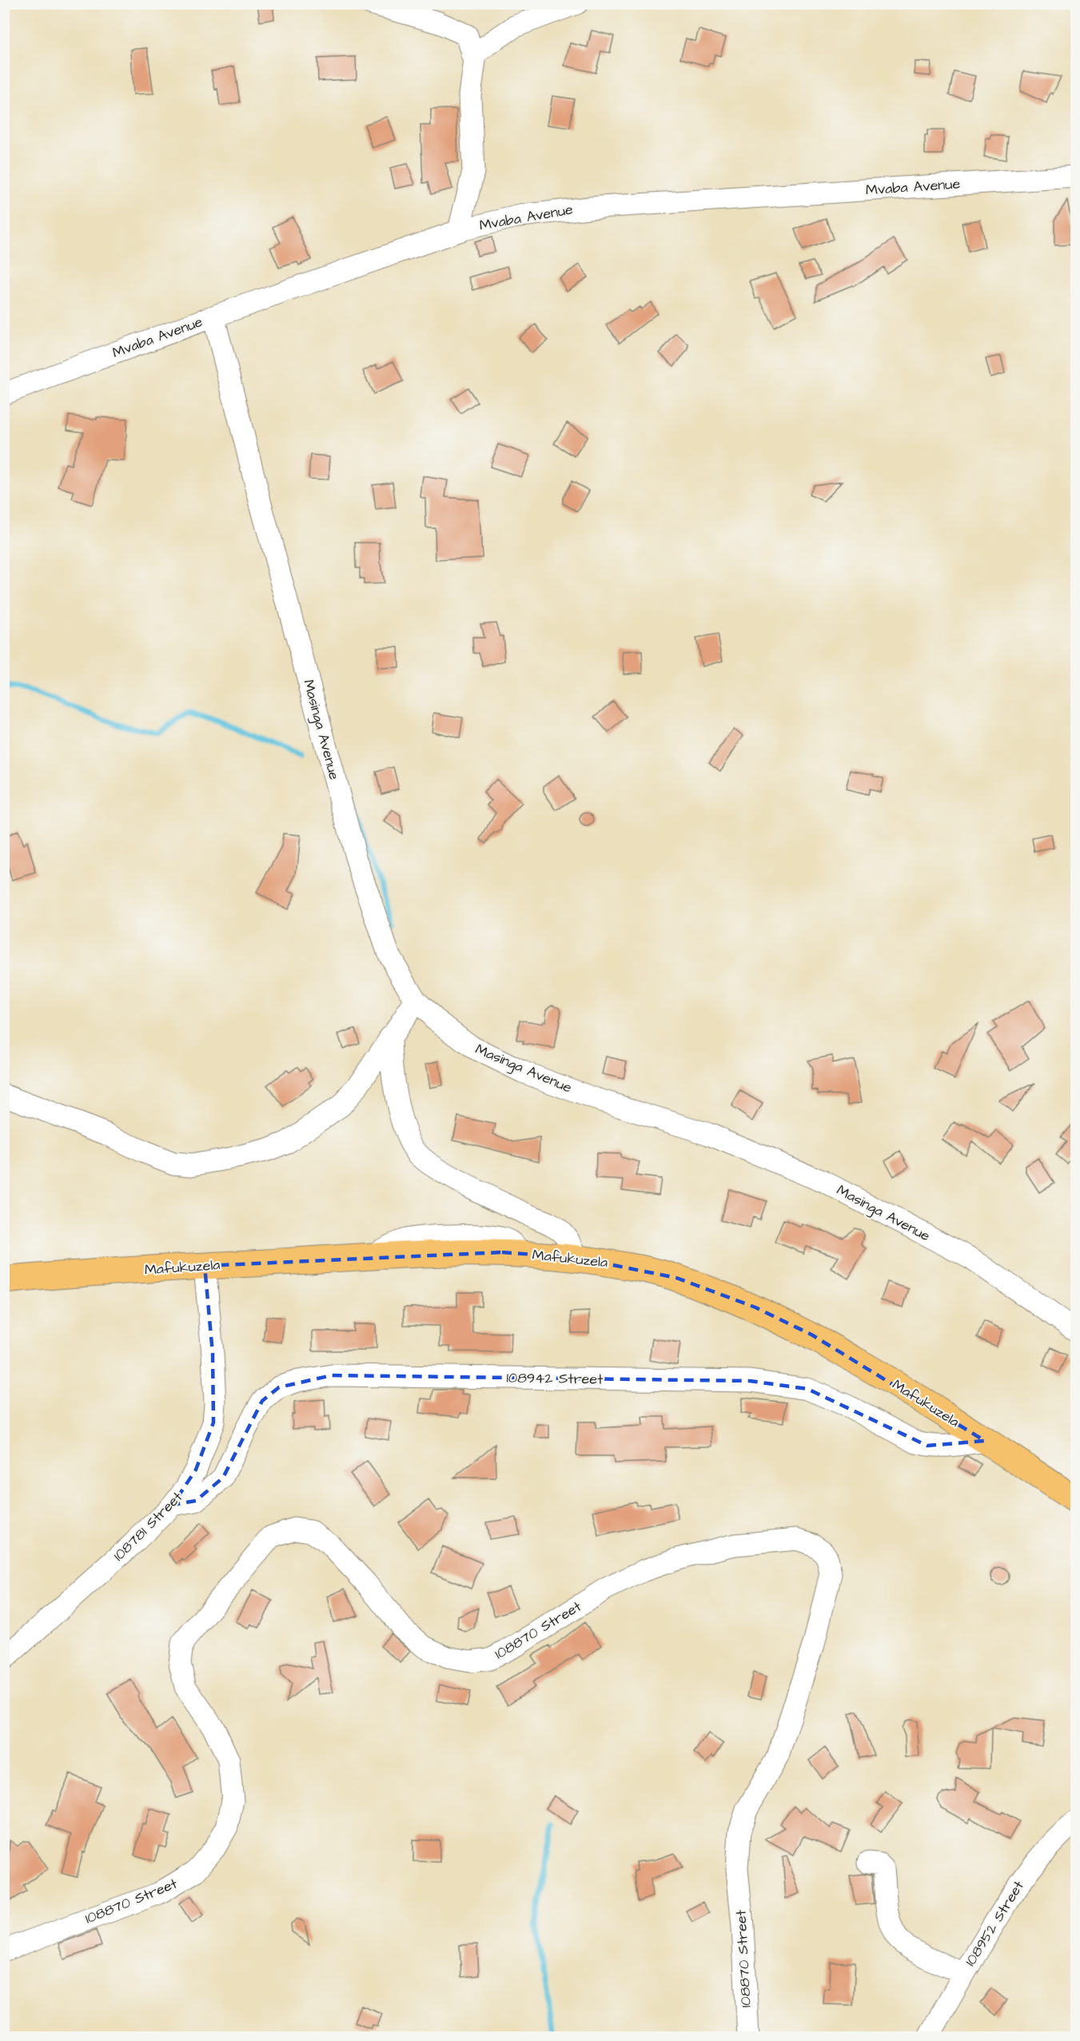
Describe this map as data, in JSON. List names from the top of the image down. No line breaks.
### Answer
{"streets":{"main road":["Mafukuzela"],"street":["Mvaba Avenue","Masinga Avenue","108942 Street","108781 Street","108870 Street","108952 Street"]},"crossings":[["Mvaba Avenue","Masinga Avenue"],["Mafukuzela","108942 Street"],["Mafukuzela","108781 Street"],["108942 Street","108781 Street"]]}
